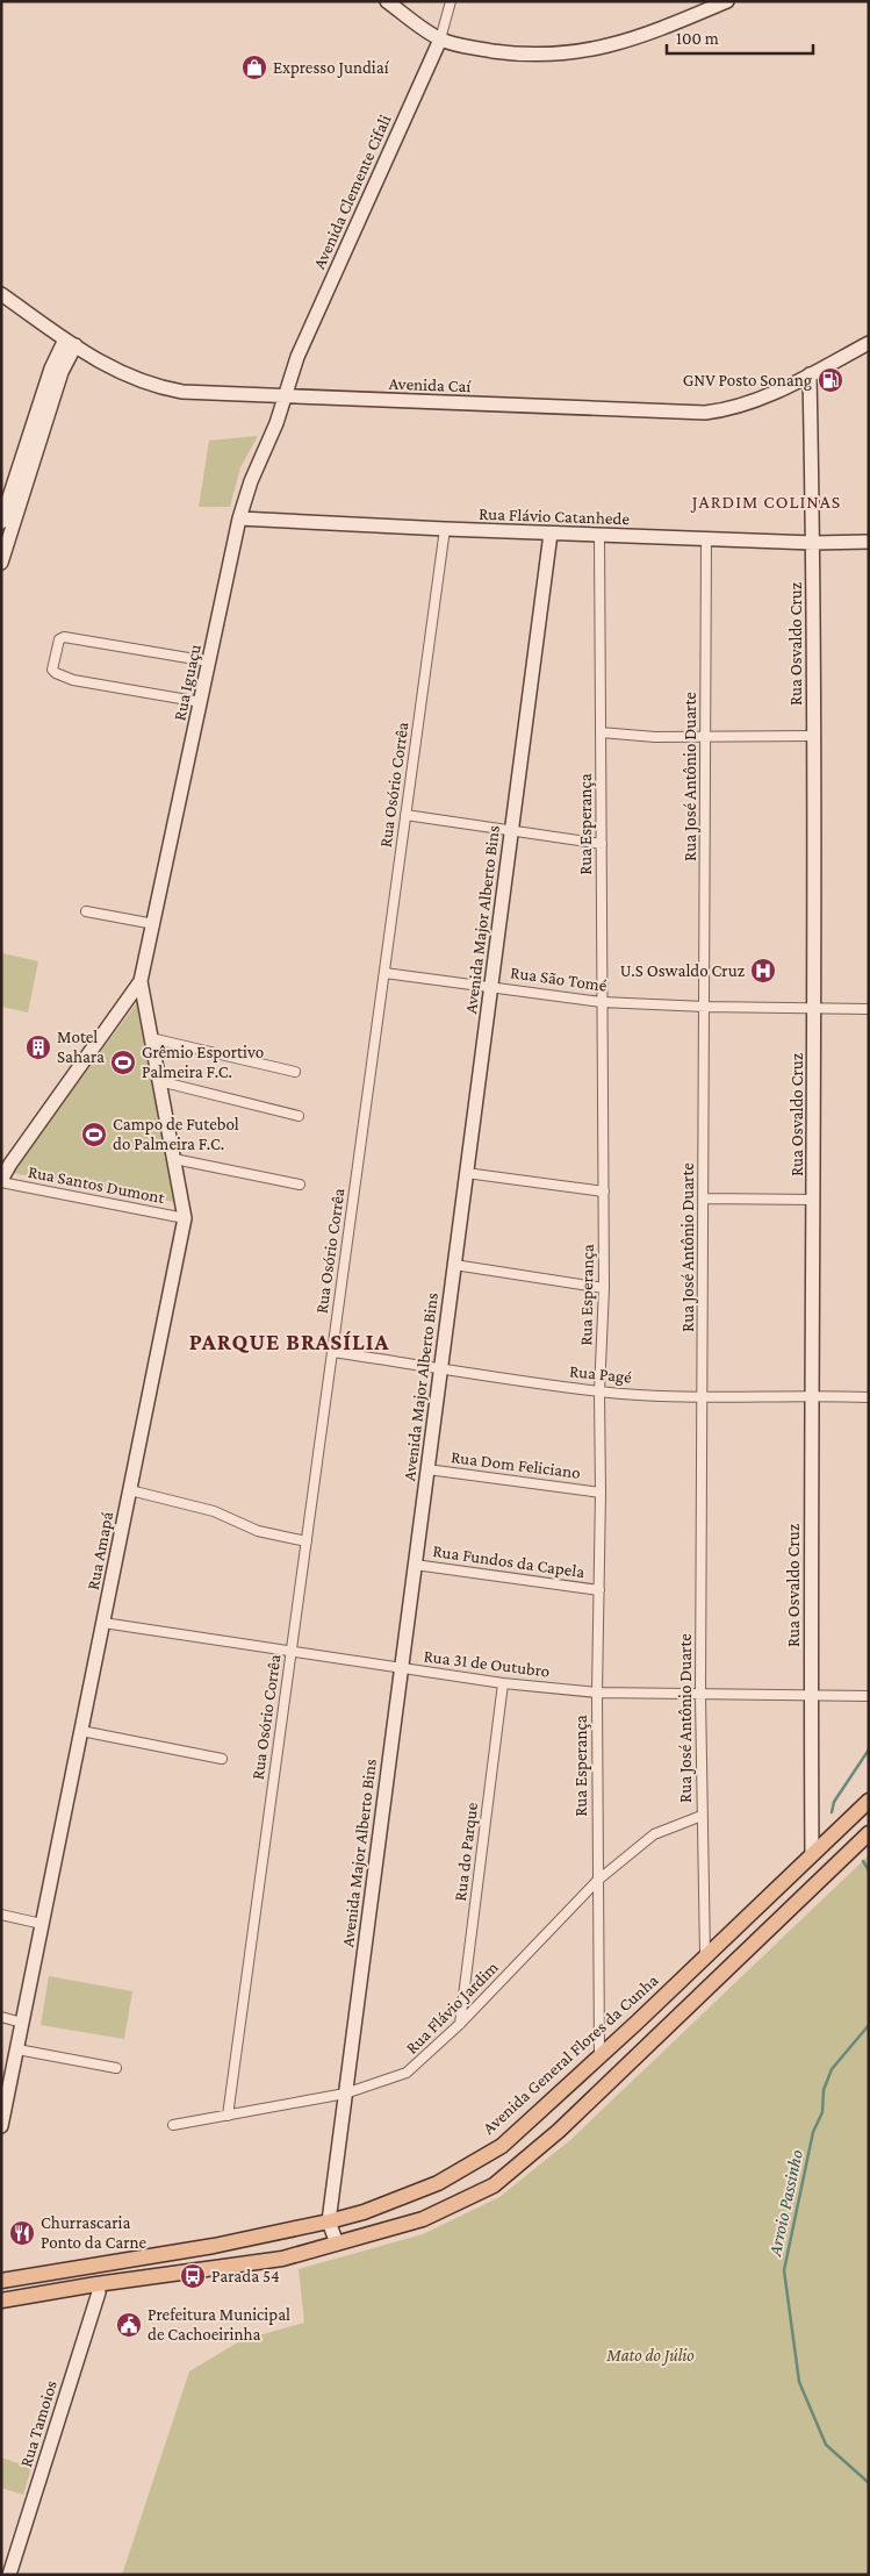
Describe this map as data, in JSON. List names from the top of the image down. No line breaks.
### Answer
{"streets":{"main road":["Avenida General Flores da Cunha"],"street":["Avenida Clemente Cifali","Avenida Caí","Rua Flávio Catanhede","Rua Osvaldo Cruz","Rua Iguaçu","Rua José Antônio Duarte","Rua Osório Corrêa","Rua Esperança","Avenida Major Alberto Bins","Rua São Tomé","Rua Santos Dumont","Rua Pagé","Rua Dom Feliciano","Rua Amapá","Rua Fundos da Capela","Rua 31 de Outubro","Rua do Parque","Rua Flávio Jardim","Rua Tamoios"]},"crossings":[["Avenida Clemente Cifali","Avenida Caí"],["Avenida Clemente Cifali","Rua Iguaçu"],["Avenida Caí","Rua Osvaldo Cruz"],["Avenida Caí","Rua Iguaçu"],["Rua Flávio Catanhede","Rua Osvaldo Cruz"],["Rua Flávio Catanhede","Rua Iguaçu"],["Rua Flávio Catanhede","Rua José Antônio Duarte"],["Rua Flávio Catanhede","Rua Osório Corrêa"],["Rua Flávio Catanhede","Rua Esperança"],["Rua Flávio Catanhede","Avenida Major Alberto Bins"],["Rua Osvaldo Cruz","Rua São Tomé"],["Rua Osvaldo Cruz","Rua Pagé"],["Rua Osvaldo Cruz","Rua 31 de Outubro"],["Rua Osvaldo Cruz","Avenida General Flores da Cunha"],["Rua Iguaçu","Rua Amapá"],["Rua José Antônio Duarte","Rua São Tomé"],["Rua José Antônio Duarte","Rua Pagé"],["Rua José Antônio Duarte","Rua 31 de Outubro"],["Rua José Antônio Duarte","Rua Flávio Jardim"],["Rua José Antônio Duarte","Avenida General Flores da Cunha"],["Rua Osório Corrêa","Rua São Tomé"],["Rua Osório Corrêa","Rua Pagé"],["Rua Osório Corrêa","Rua 31 de Outubro"],["Rua Osório Corrêa","Rua Flávio Jardim"],["Rua Esperança","Rua São Tomé"],["Rua Esperança","Rua Pagé"],["Rua Esperança","Rua Dom Feliciano"],["Rua Esperança","Rua Fundos da Capela"],["Rua Esperança","Rua 31 de Outubro"],["Rua Esperança","Rua Flávio Jardim"],["Rua Esperança","Avenida General Flores da Cunha"],["Avenida Major Alberto Bins","Rua São Tomé"],["Avenida Major Alberto Bins","Rua Pagé"],["Avenida Major Alberto Bins","Rua Dom Feliciano"],["Avenida Major Alberto Bins","Rua Fundos da Capela"],["Avenida Major Alberto Bins","Rua 31 de Outubro"],["Avenida Major Alberto Bins","Rua Flávio Jardim"],["Avenida Major Alberto Bins","Avenida General Flores da Cunha"],["Rua Santos Dumont","Rua Amapá"],["Rua Amapá","Rua 31 de Outubro"],["Rua 31 de Outubro","Rua do Parque"],["Rua do Parque","Rua Flávio Jardim"]],"districts":["JARDIM COLINAS","PARQUE BRASÍLIA"],"water":["Arroio Passinho"],"parks":["Mato do Júlio"],"places":{"shop":["Expresso Jundiaí"],"fuel station":["GNV Posto Sonang"],"hospital":["U.S Oswaldo Cruz"],"building":["Motel Sahara"],"sports":["Grêmio Esportivo Palmeira F.C.","Campo de Futebol do Palmeira F.C."],"restaurant":["Churrascaria Ponto da Carne"],"bus stop":["Parada 54"],"public building":["Prefeitura Municipal de Cachoeirinha"]},"scale_bar":"100 m"}
